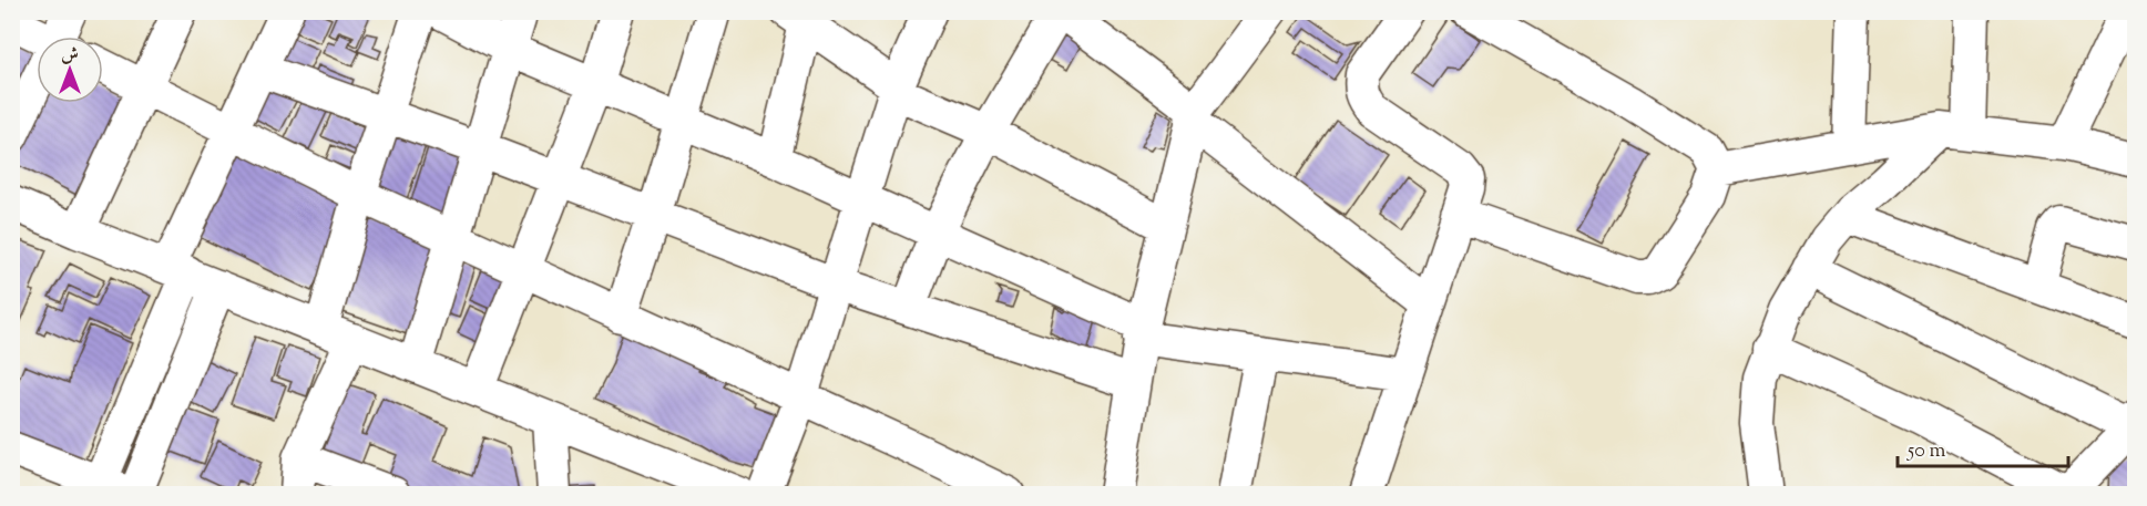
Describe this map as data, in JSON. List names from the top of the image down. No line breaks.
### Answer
{"scale_bar":"50 m","north":"top"}
